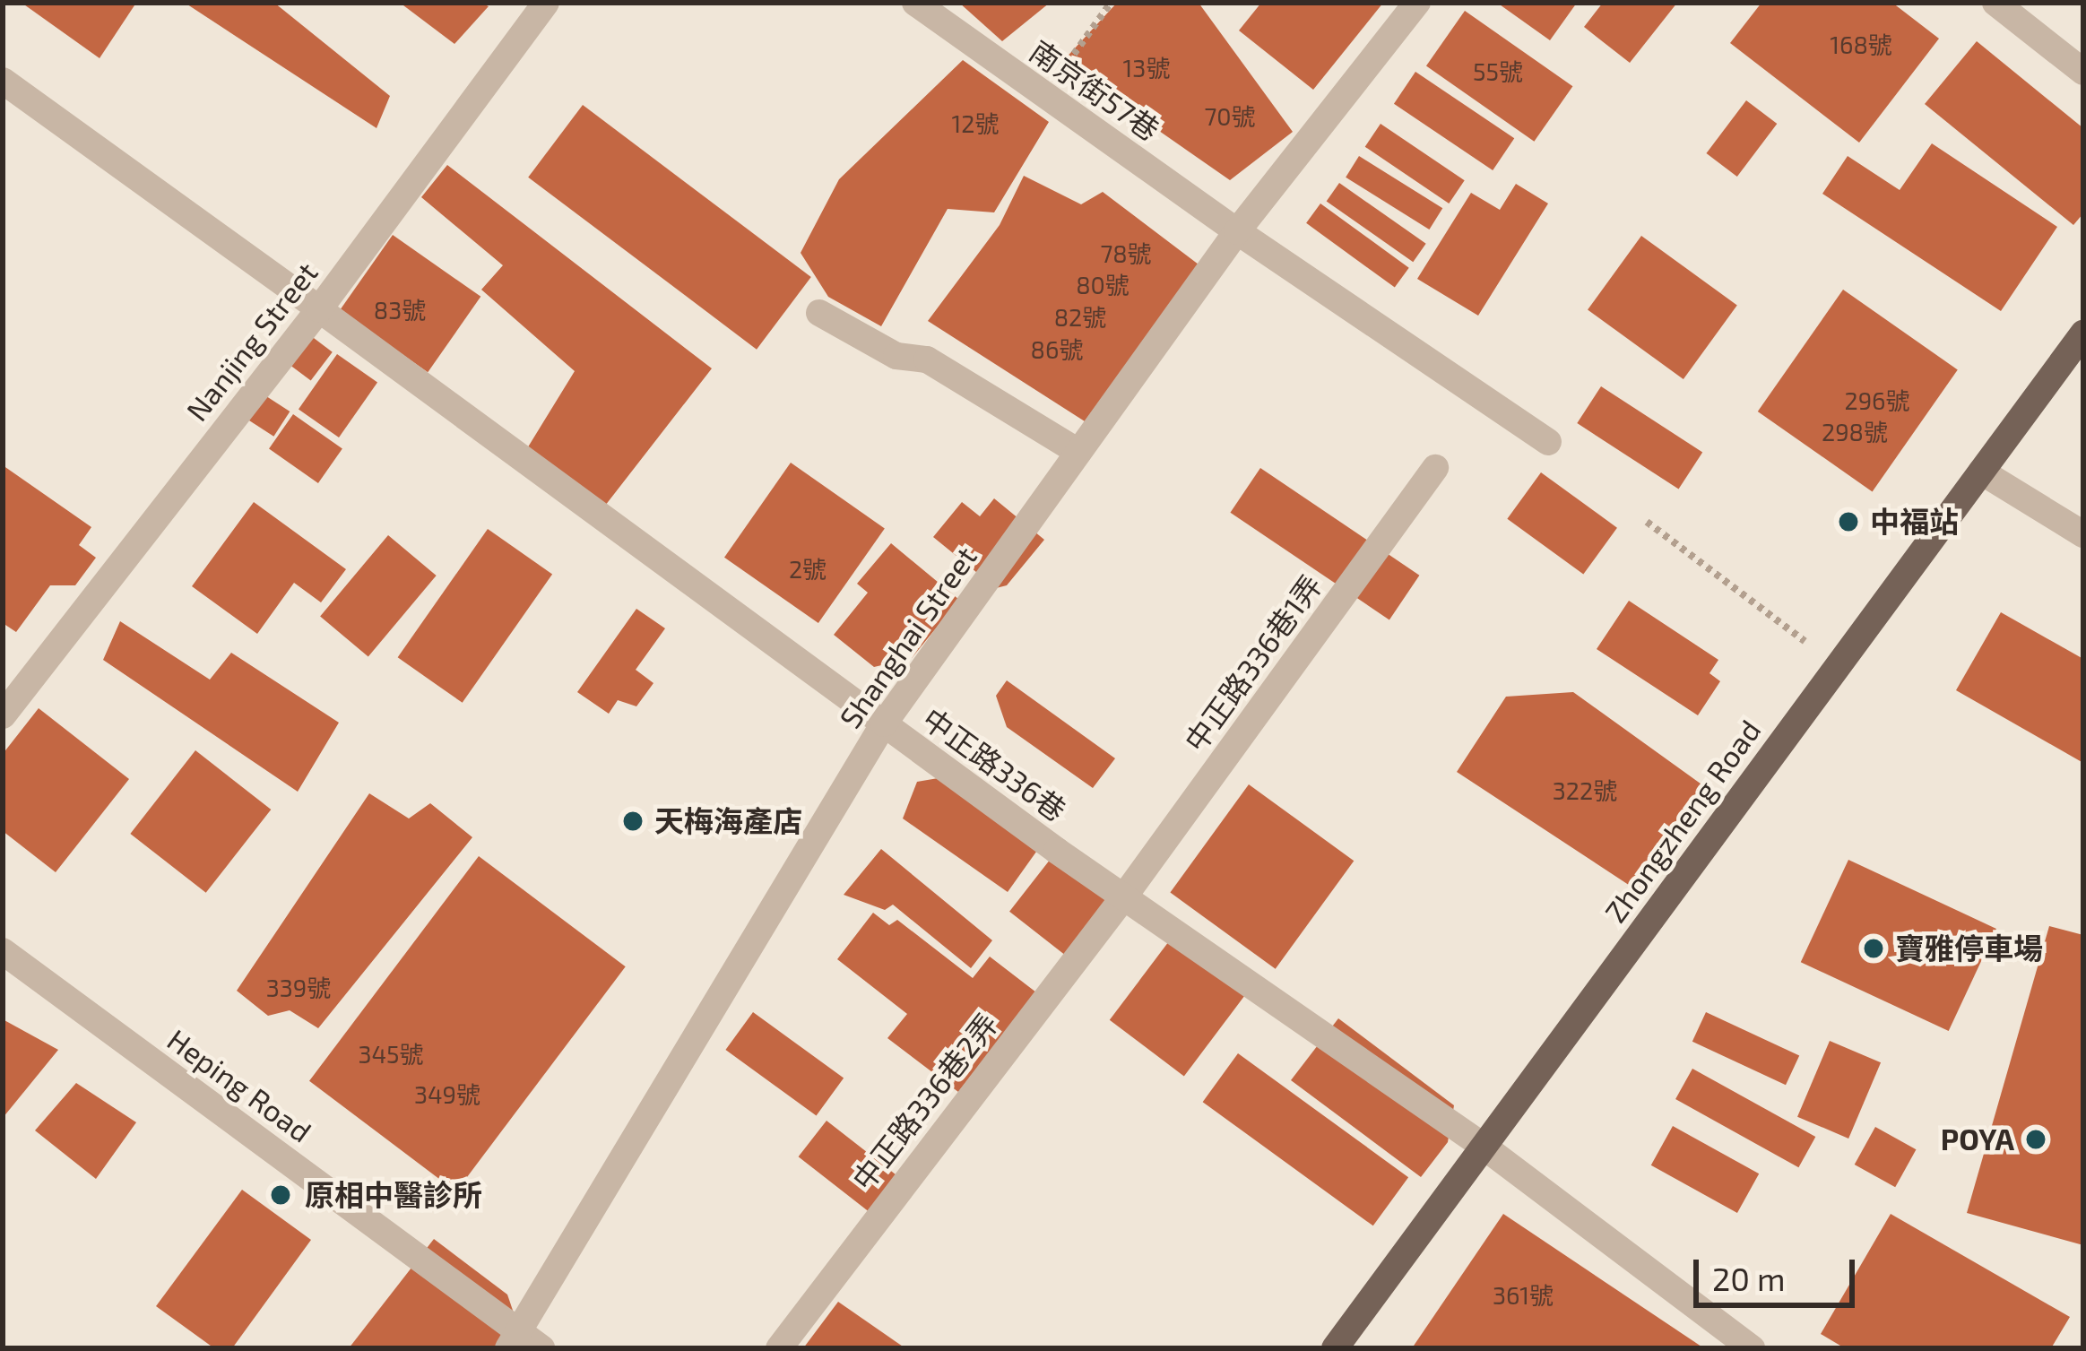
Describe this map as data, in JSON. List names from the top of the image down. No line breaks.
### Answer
{"streets":{"main road":["Zhongzheng Road"],"street":["南京街57巷","Nanjing Street","Shanghai Street","中正路336巷1弄","中正路336巷","Heping Road","中正路336巷2弄"]},"crossings":[["南京街57巷","Shanghai Street"],["Nanjing Street","中正路336巷"],["Shanghai Street","中正路336巷"],["Shanghai Street","Heping Road"],["中正路336巷1弄","中正路336巷"],["中正路336巷1弄","中正路336巷2弄"],["中正路336巷","Zhongzheng Road"],["中正路336巷","中正路336巷2弄"]],"places":["中福站","天梅海產店","寶雅停車場","POYA","原相中醫診所"],"house_numbers":["168號","13號","55號","70號","12號","78號","80號","83號","82號","86號","296號","298號","2號","322號","339號","345號","349號","361號"],"scale_bar":"20 m"}
